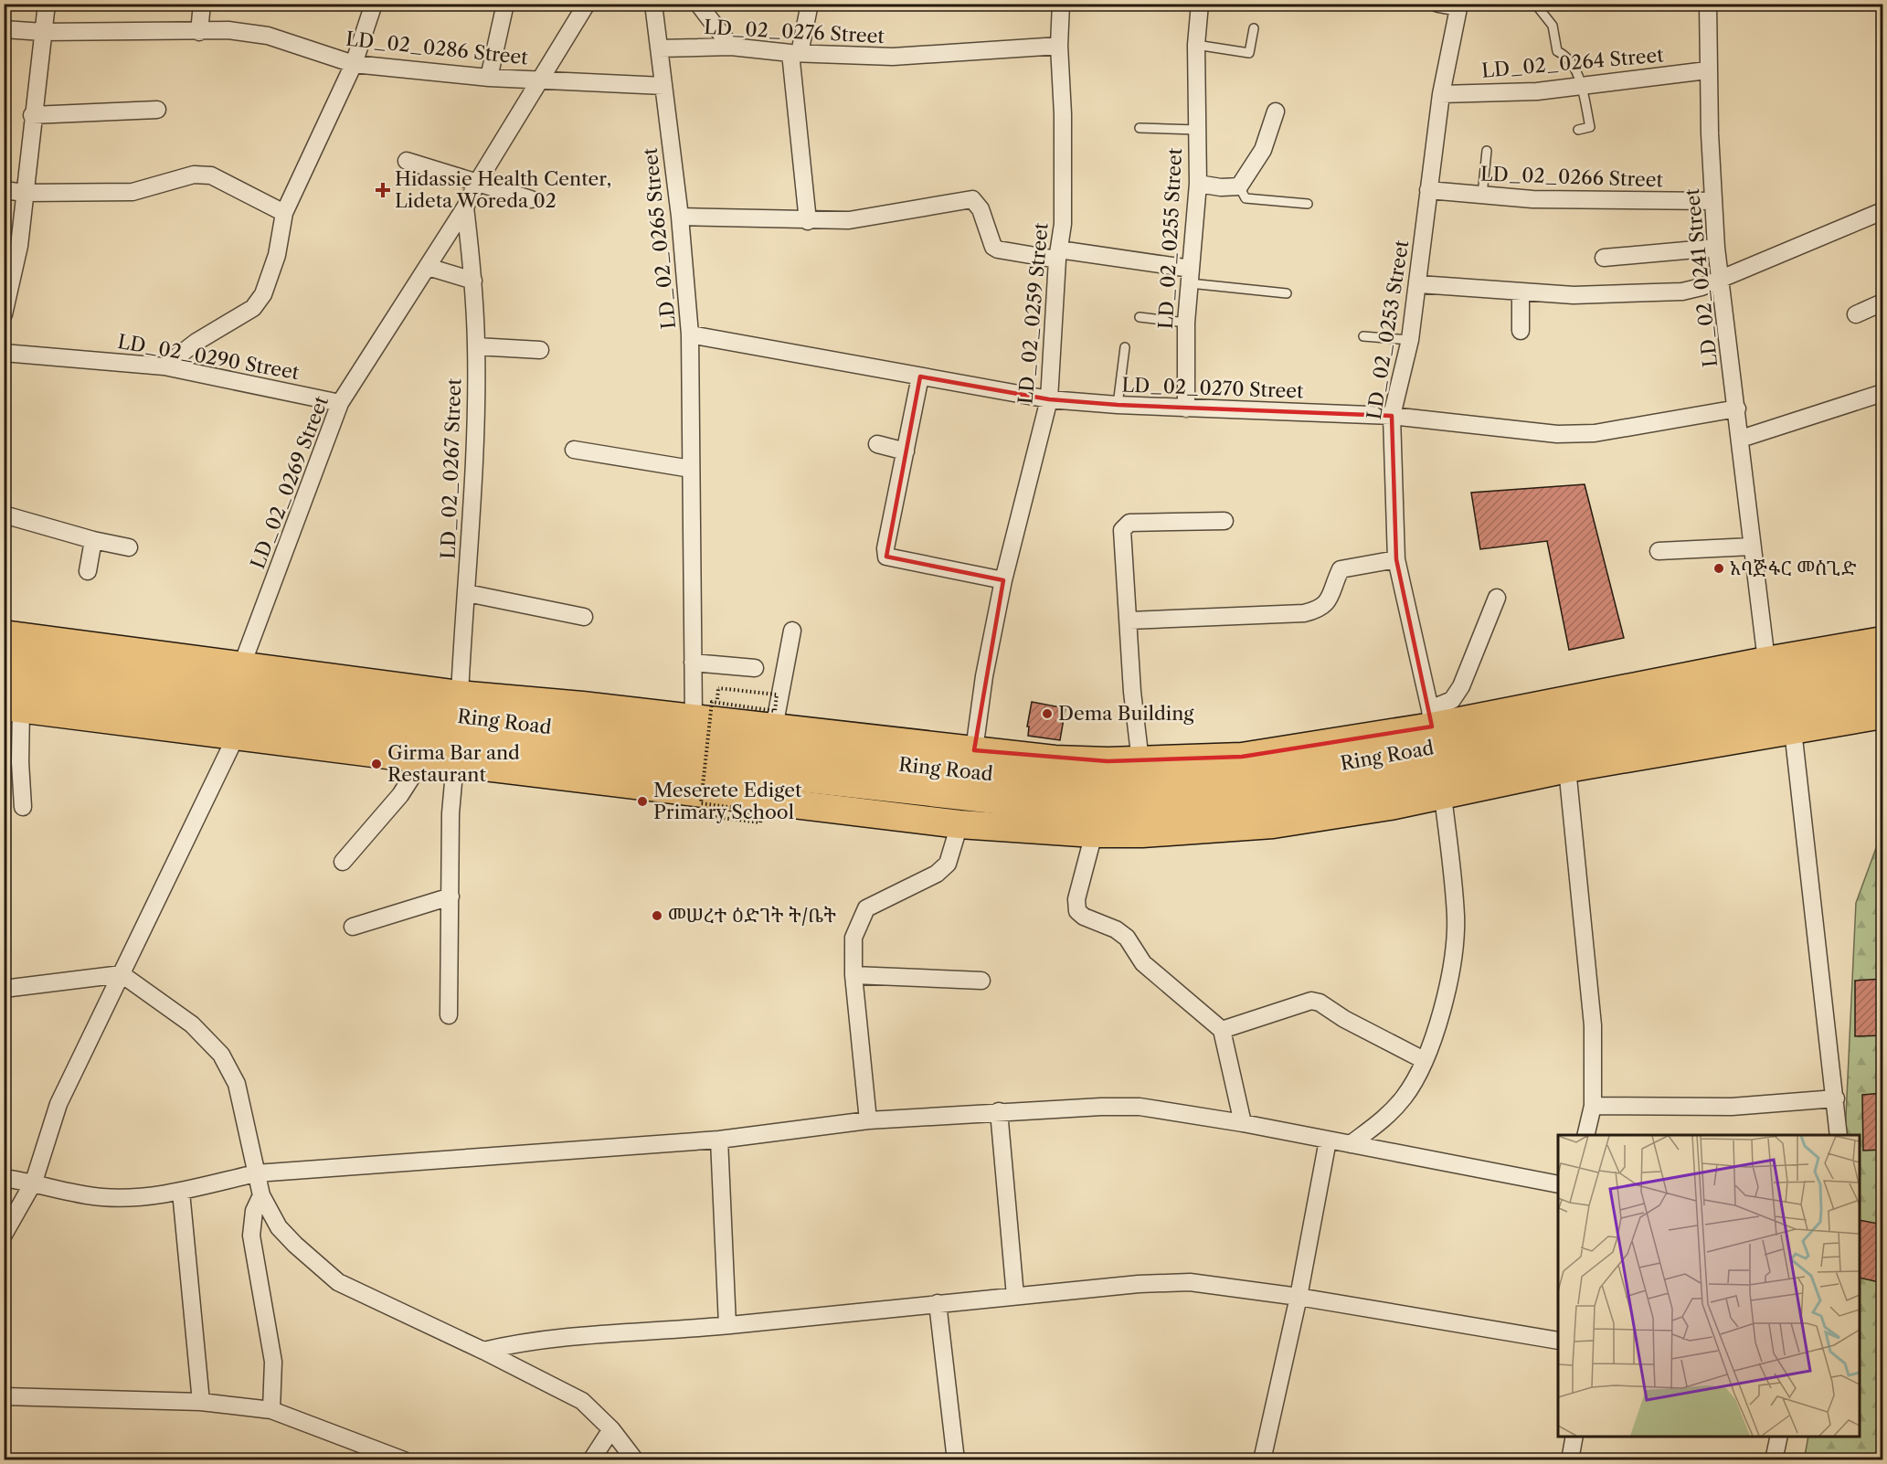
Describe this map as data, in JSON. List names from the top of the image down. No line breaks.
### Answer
{"streets":{"highway":["Ring Road"],"street":["LD_02_0276 Street","LD_02_0286 Street","LD_02_0264 Street","LD_02_0266 Street","LD_02_0265 Street","LD_02_0255 Street","LD_02_0241 Street","LD_02_0259 Street","LD_02_0253 Street","LD_02_0290 Street","LD_02_0270 Street","LD_02_0267 Street","LD_02_0269 Street"]},"crossings":[["LD_02_0276 Street","LD_02_0265 Street"],["LD_02_0276 Street","LD_02_0259 Street"],["LD_02_0286 Street","LD_02_0265 Street"],["LD_02_0286 Street","LD_02_0269 Street"],["LD_02_0264 Street","LD_02_0241 Street"],["LD_02_0264 Street","LD_02_0253 Street"],["LD_02_0266 Street","LD_02_0241 Street"],["LD_02_0266 Street","LD_02_0253 Street"],["LD_02_0265 Street","LD_02_0270 Street"],["LD_02_0255 Street","LD_02_0270 Street"],["LD_02_0241 Street","LD_02_0270 Street"],["LD_02_0259 Street","LD_02_0270 Street"],["LD_02_0253 Street","LD_02_0270 Street"],["LD_02_0290 Street","LD_02_0269 Street"],["LD_02_0267 Street","LD_02_0269 Street"]],"places":{"health":["Hidassie Health Center, Lideta Woreda 02"],"other":["አባጅፋር መስጊድ","Dema Building","Girma Bar and Restaurant","Meserete Ediget Primary School","መሠረተ ዕድገት ት/ቤት"]}}
